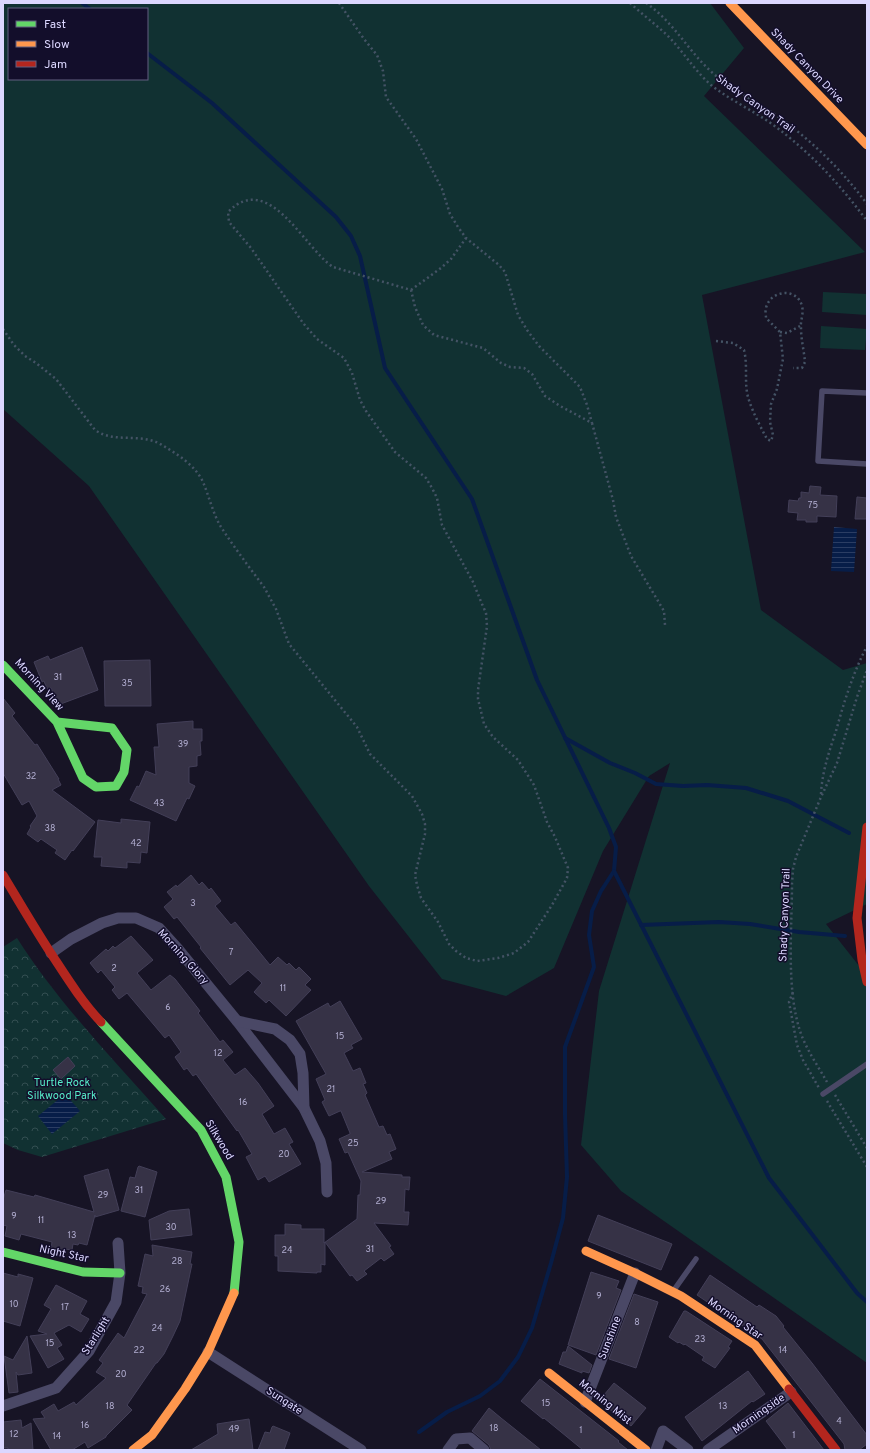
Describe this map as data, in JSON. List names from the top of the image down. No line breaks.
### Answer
{"streets":{"street":["Shady Canyon Drive","Morning View","Morning Glory","Silkwood","Night Star","Morning Star","Starlight","Sunshine","Sungate","Morning Mist","Morningside"],"path":["Shady Canyon Trail"]},"crossings":[["Morning Glory","Silkwood"],["Silkwood","Sungate"],["Night Star","Starlight"],["Morning Star","Sunshine"],["Morning Star","Morningside"],["Sunshine","Morning Mist"]],"parks":["Turtle Rock Silkwood Park"],"house_numbers":["75","31","35","39","32","43","38","42","3","7","2","11","6","15","12","21","16","25","20","31","29","29","9","11","30","13","31","24","28","26","9","10","17","8","24","23","15","22","14","20","15","18","13","4","16","18","49","1","12","1","14"],"legend":["Fast","Slow","Jam"]}
